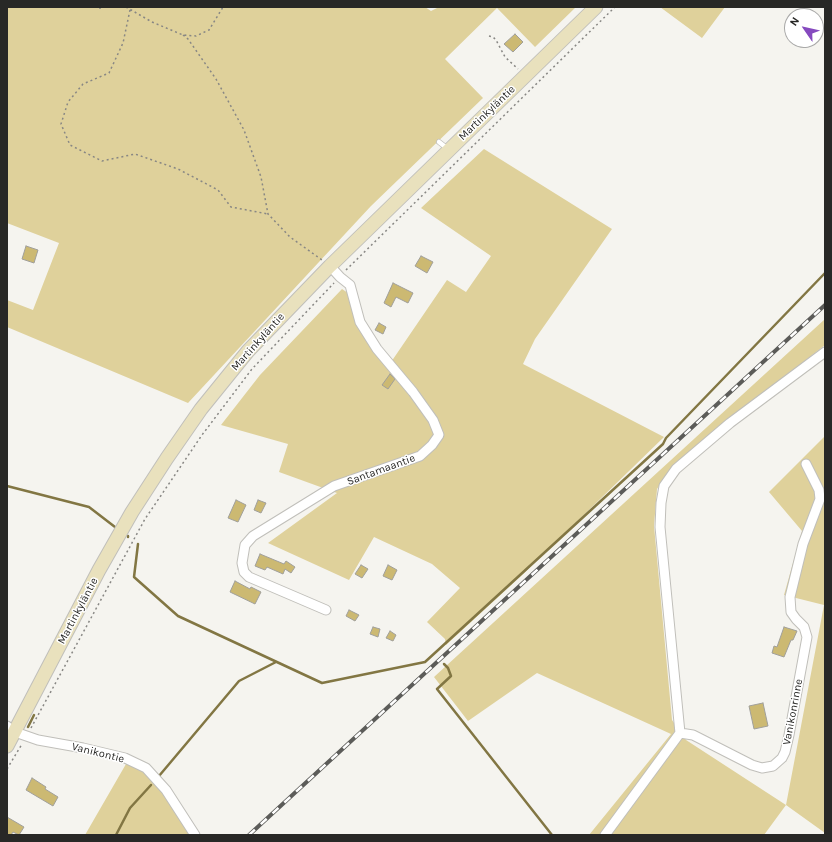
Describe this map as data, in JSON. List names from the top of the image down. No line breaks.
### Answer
{"streets":{"street":["Martinkyläntie","Santamaantie","Vanikonrinne","Vanikontie"]},"crossings":[["Martinkyläntie","Santamaantie"],["Martinkyläntie","Vanikontie"]],"north":"top left"}
